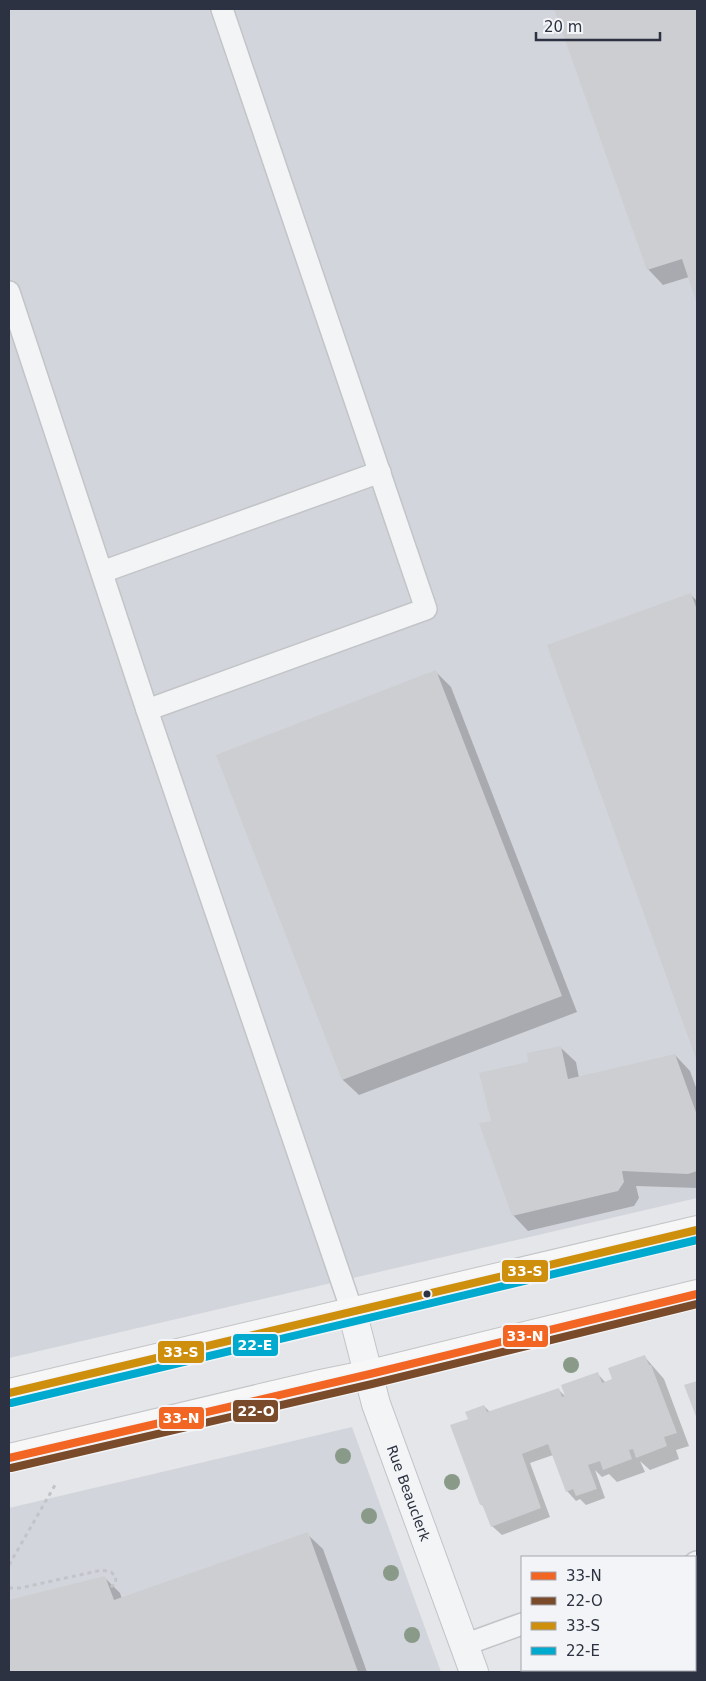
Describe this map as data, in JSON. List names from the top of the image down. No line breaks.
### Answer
{"streets":{"street":["Rue Beauclerk"]},"lines":["transit line 33-S","transit line 22-E","transit line 33-N","transit line 22-O"],"legend":["33-N","22-O","33-S","22-E"],"scale_bar":"20 m"}
